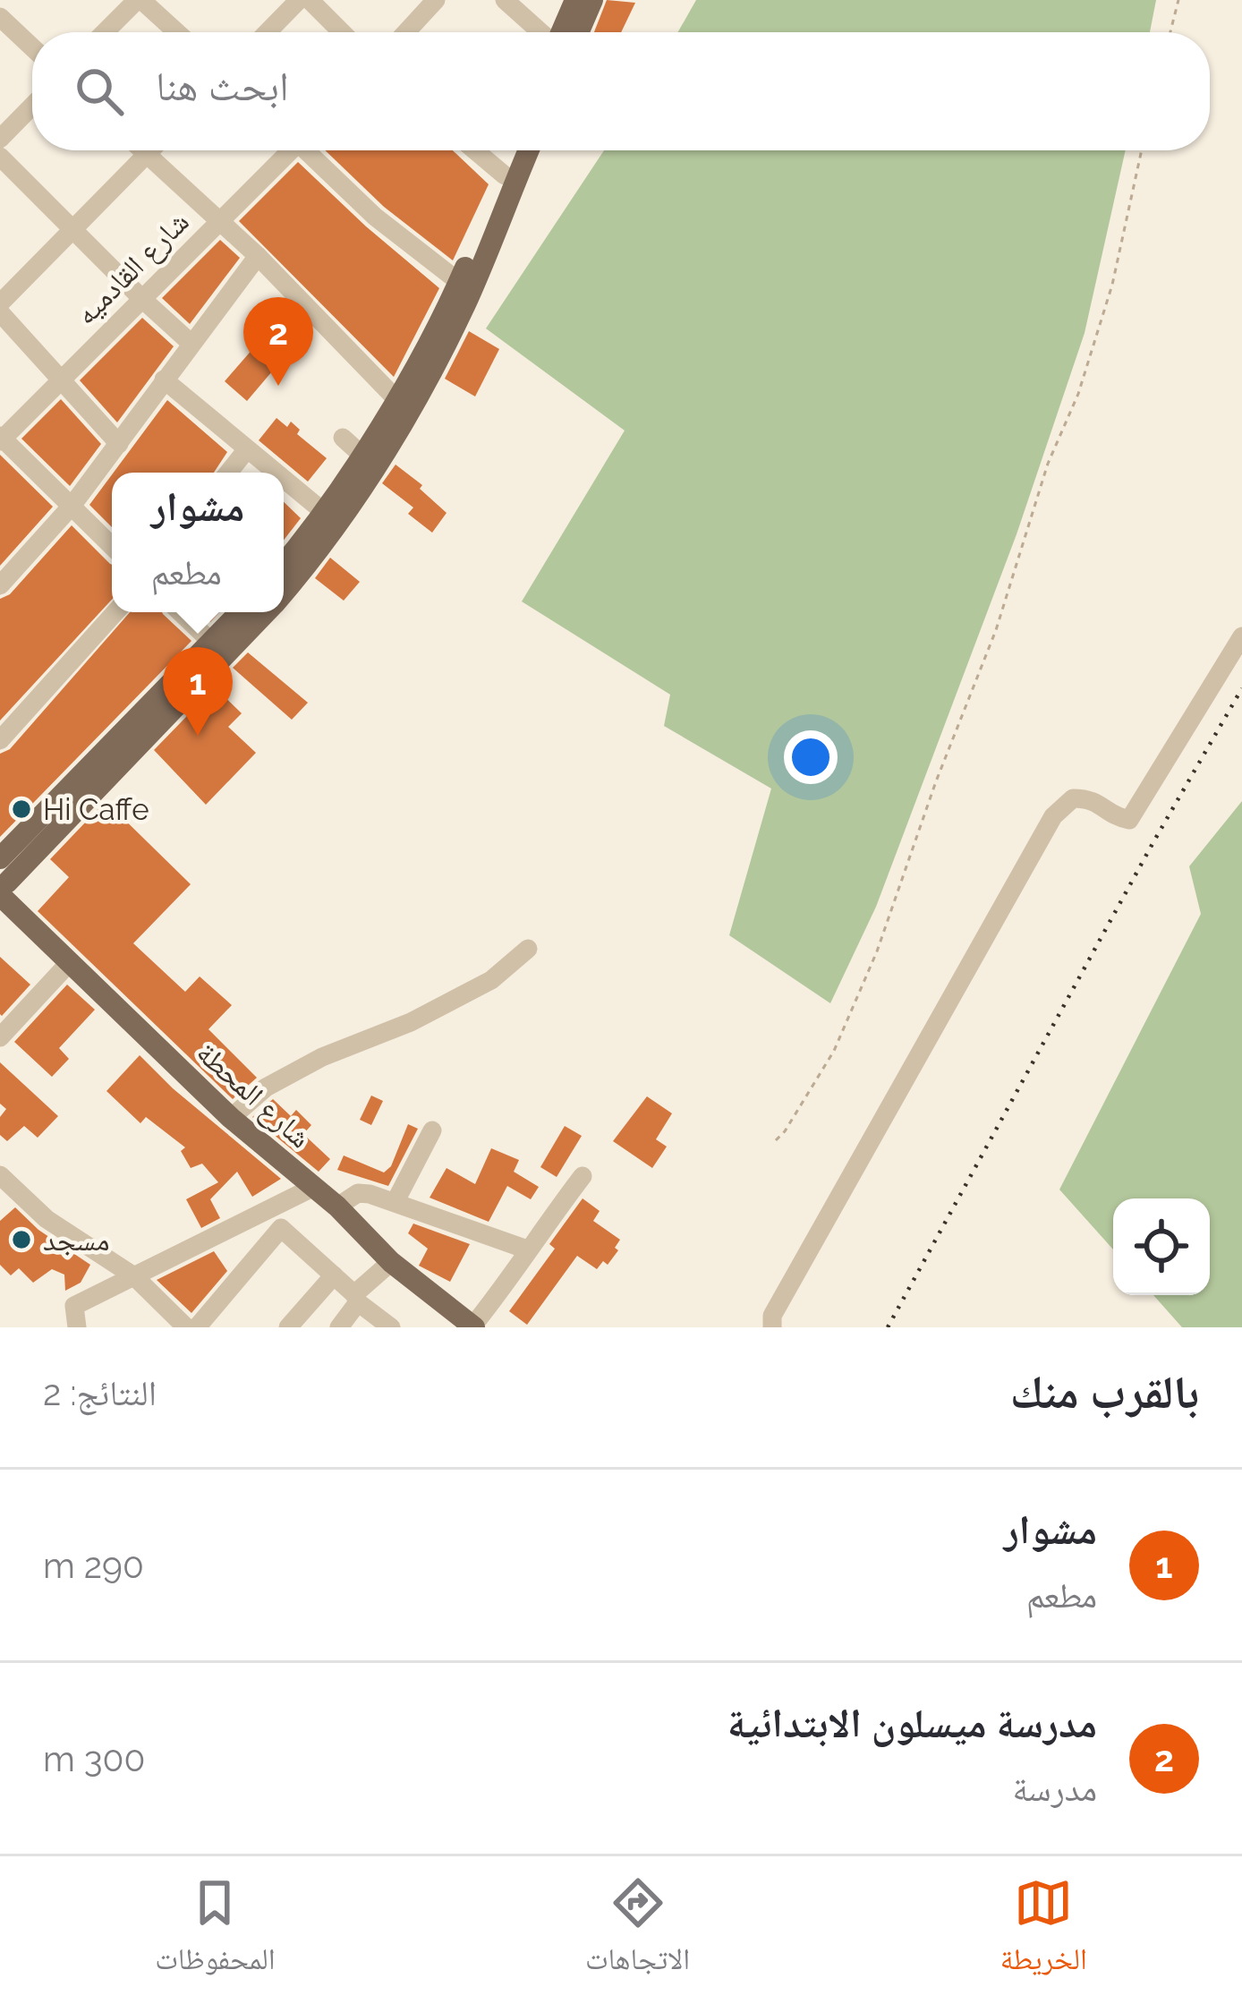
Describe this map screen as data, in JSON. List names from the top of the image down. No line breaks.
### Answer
{"streets":{"main road":["شارع المحطة"],"street":["شارع القادميه"]},"places":["Hi Caffe","مسجد"],"page":{"search":"ابحث هنا","pins":["2","1"],"popup":["مشوار","مطعم"],"heading":["بالقرب منك","النتائج: 2"],"list":[{"mark":"1","name":"مشوار","note":"مطعم","value":"290 m"},{"mark":"2","name":"مدرسة ميسلون الابتدائية","note":"مدرسة","value":"300 m"}],"nav":["الخريطة","الاتجاهات","المحفوظات"]}}
